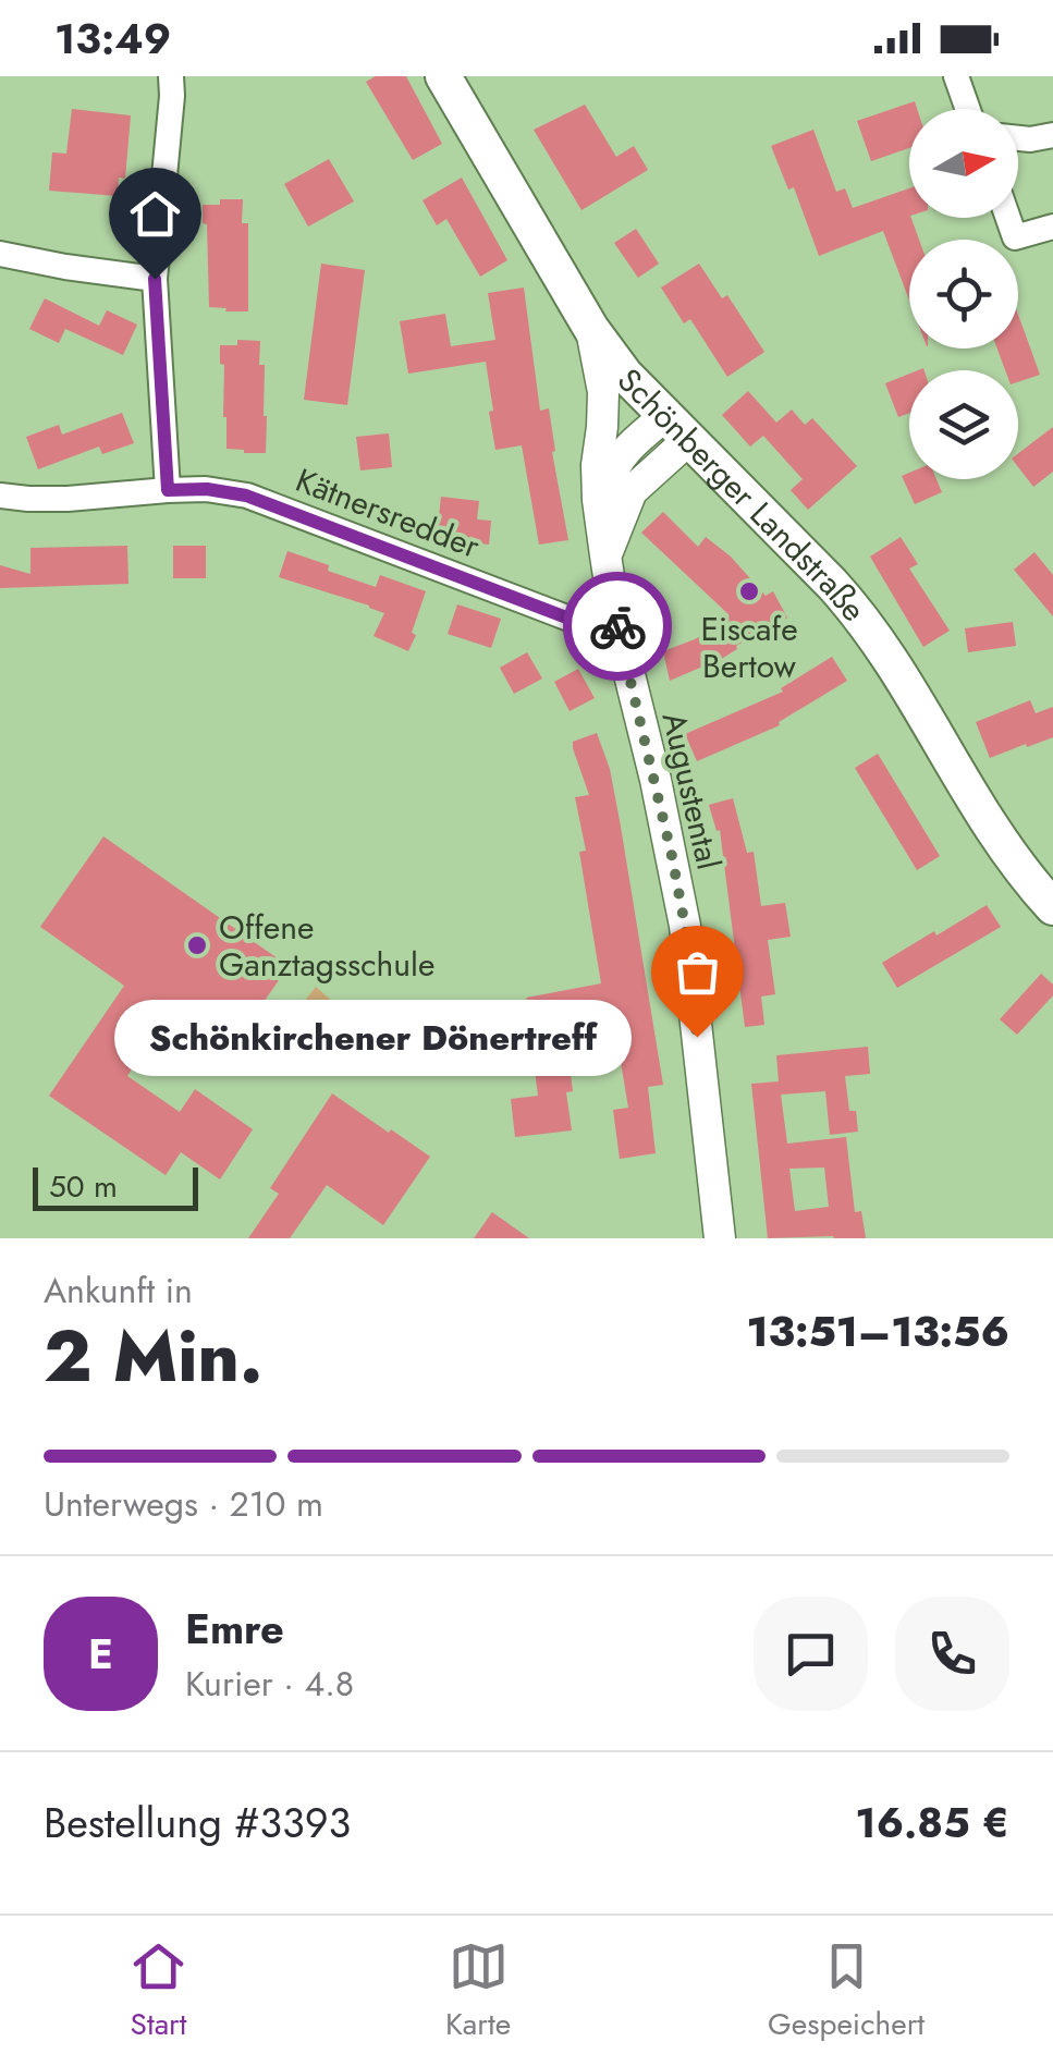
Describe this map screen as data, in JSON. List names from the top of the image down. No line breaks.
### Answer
{"streets":{"main road":["Schönberger Landstraße"],"street":["Kätnersredder","Augustental"]},"crossings":[["Schönberger Landstraße","Augustental"],["Kätnersredder","Augustental"]],"places":["Eiscafe Bertow","Offene Ganztagsschule","Schönkirchener Dönertreff"],"scale_bar":"50 m","north":"right","page":{"status":"13:49","bubble":"Schönkirchener Dönertreff","scale":"50 m","heading":["2 Min.","Ankunft in","13:51–13:56"],"panel":["Emre","Kurier · 4.8","Bestellung #3393","16.85 €"],"bar":"Unterwegs · 210 m","round":"E","tabs":["Start","Karte","Gespeichert"]}}
